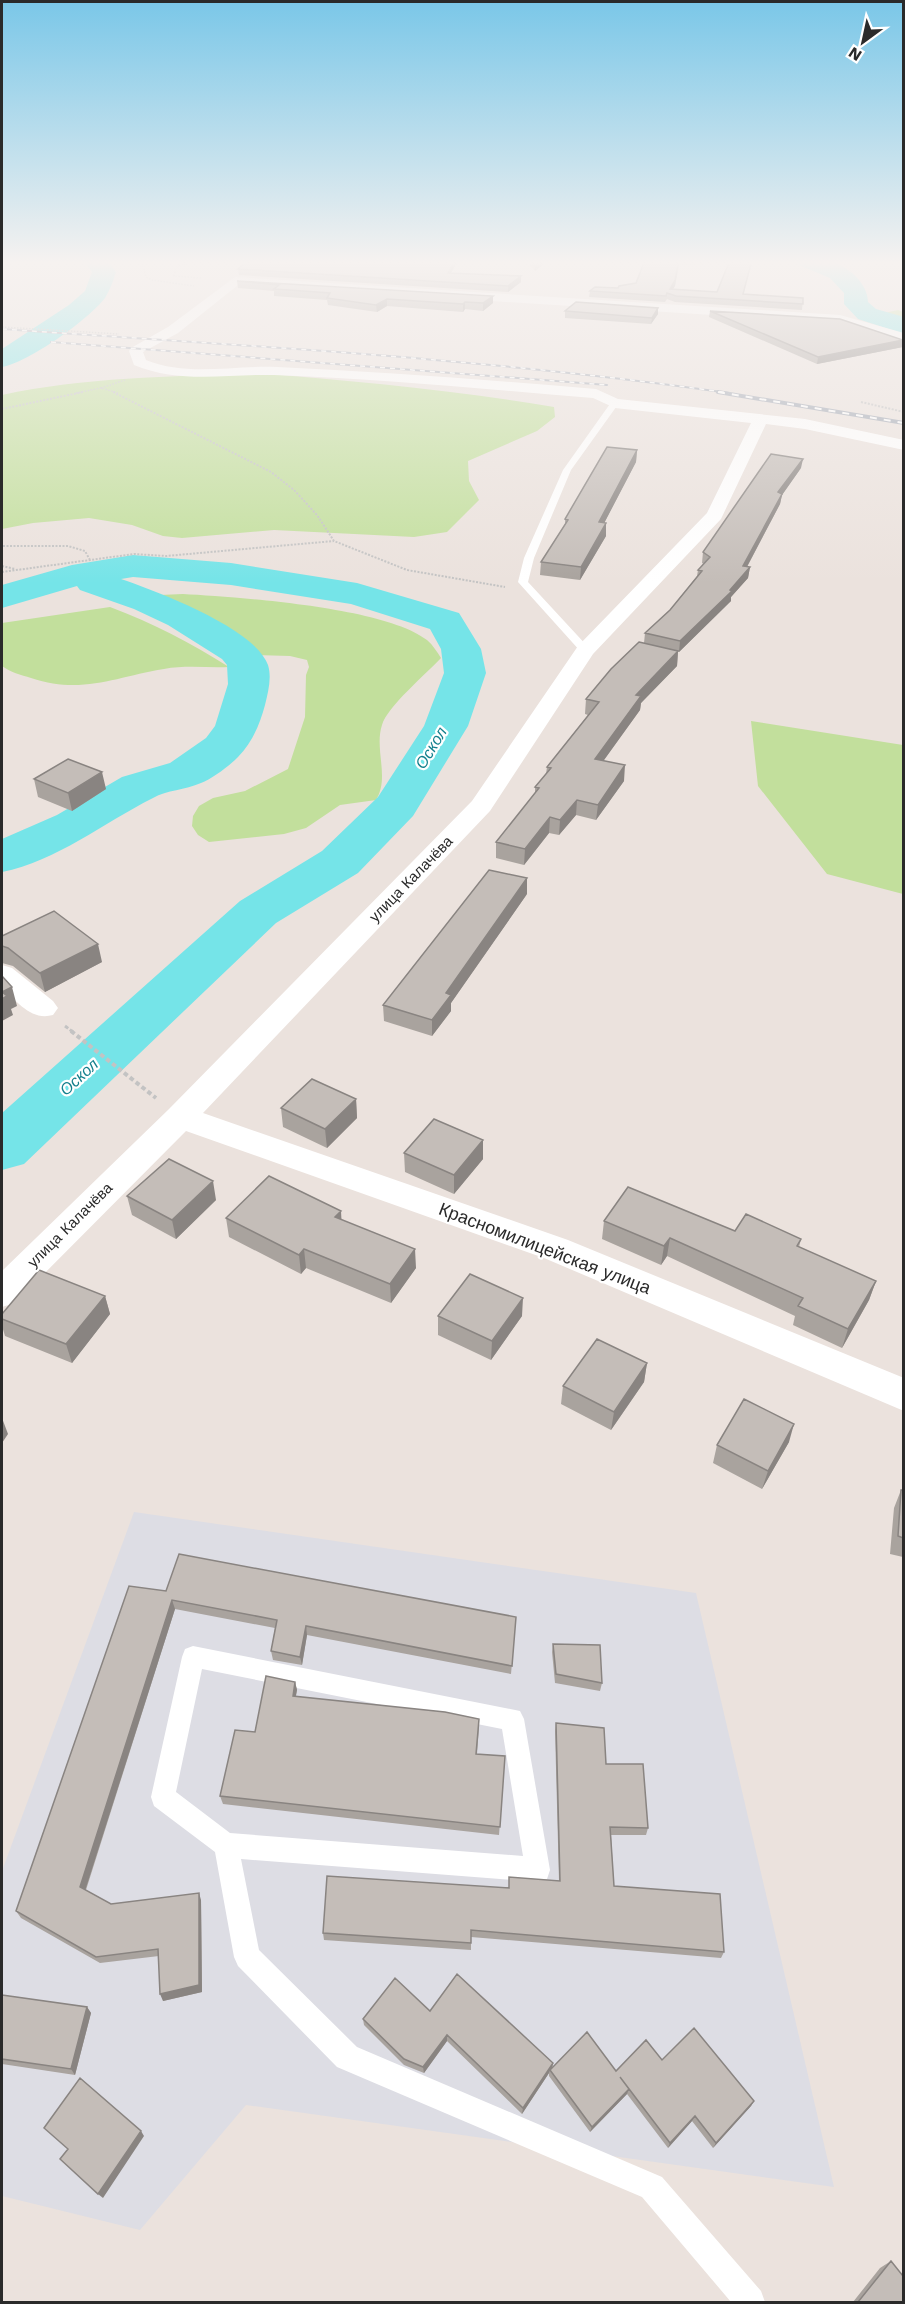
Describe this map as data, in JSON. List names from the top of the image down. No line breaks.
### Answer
{"streets":{"street":["улица Калачёва","Красномилицейская улица"]},"crossings":[["улица Калачёва","Красномилицейская улица"]],"water":["Оскол"],"north":"bottom left"}
